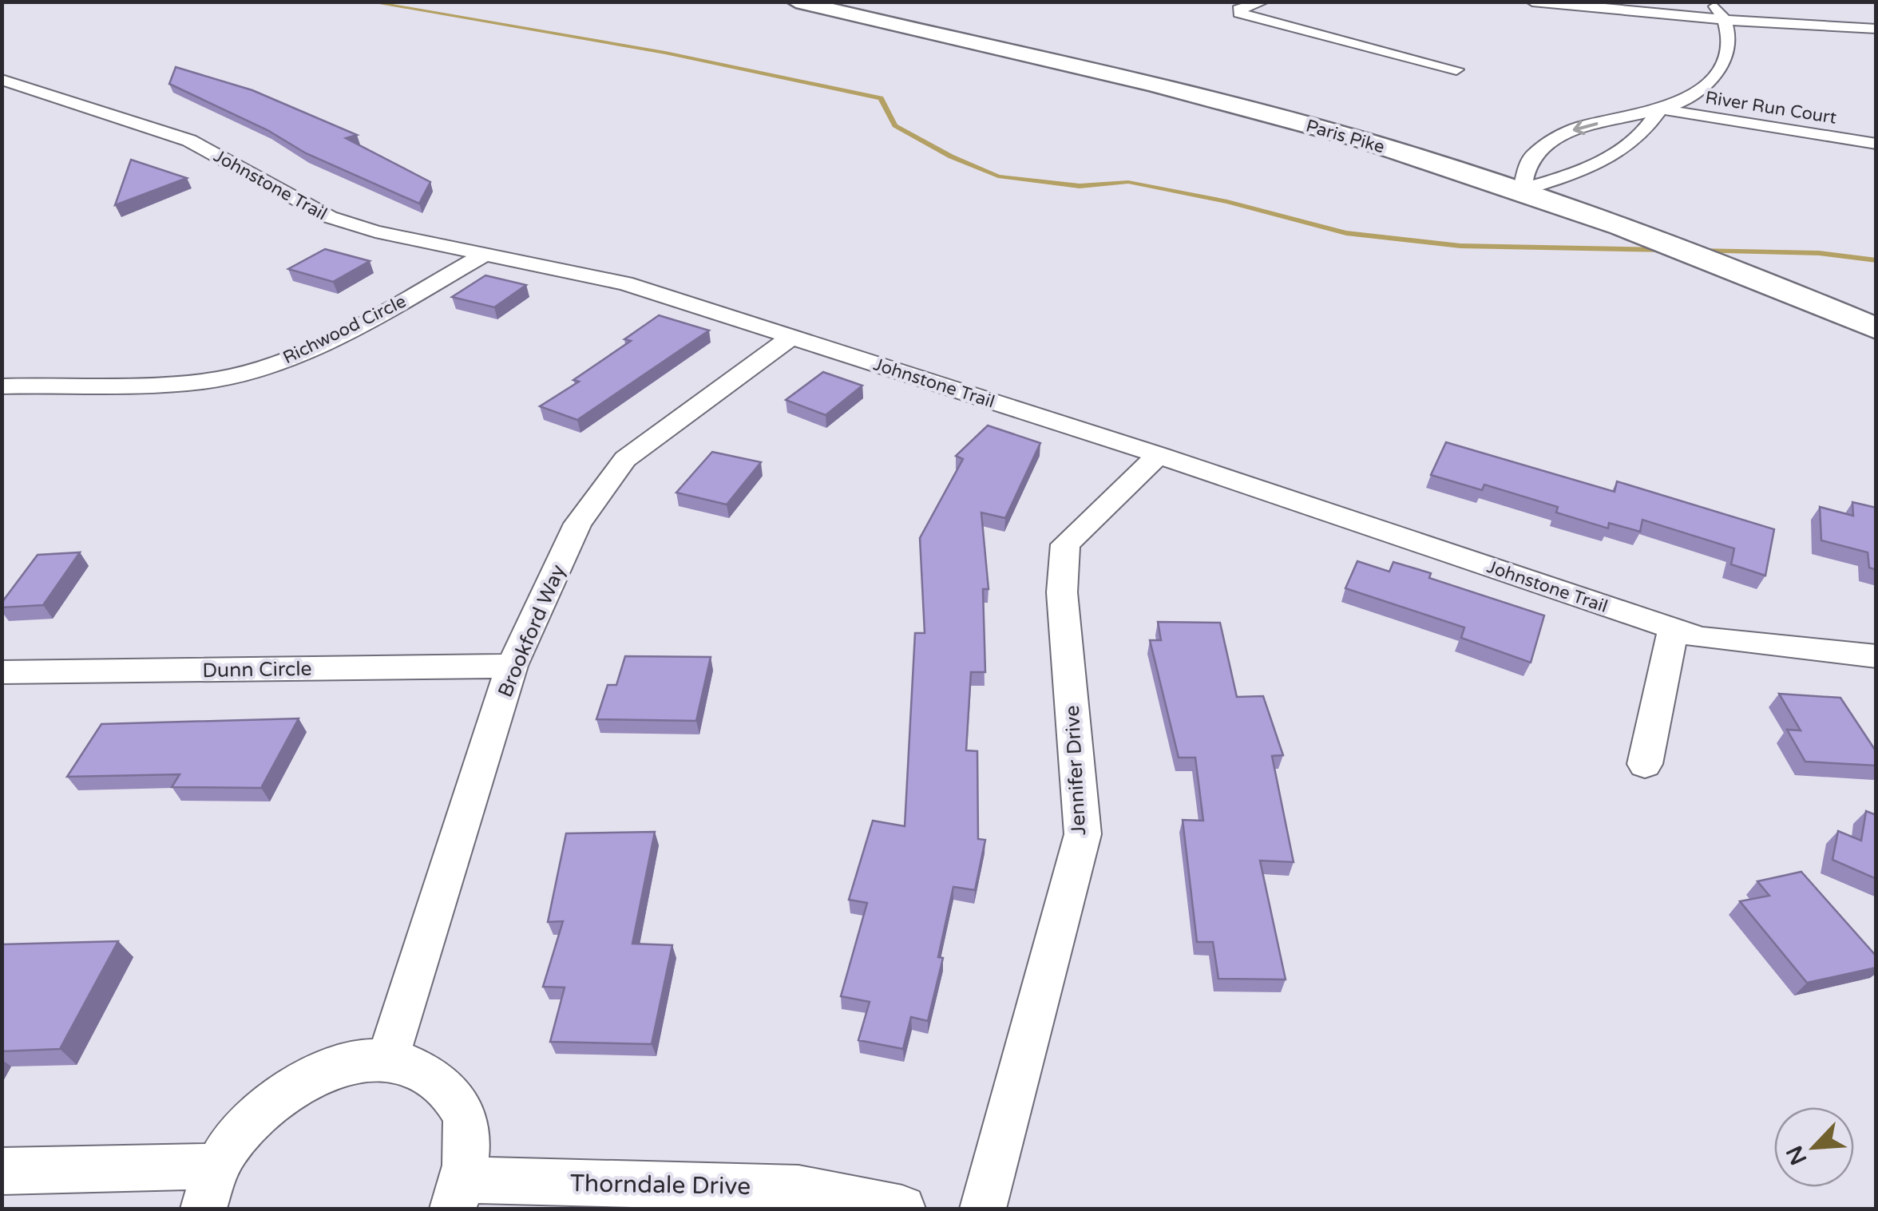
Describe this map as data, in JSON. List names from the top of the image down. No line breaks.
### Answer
{"streets":{"main road":["Paris Pike"],"street":["River Run Court","Johnstone Trail","Richwood Circle","Brookford Way","Dunn Circle","Jennifer Drive","Thorndale Drive"]},"crossings":[["Johnstone Trail","Richwood Circle"],["Johnstone Trail","Brookford Way"],["Johnstone Trail","Jennifer Drive"],["Brookford Way","Dunn Circle"]],"north":"bottom left"}
